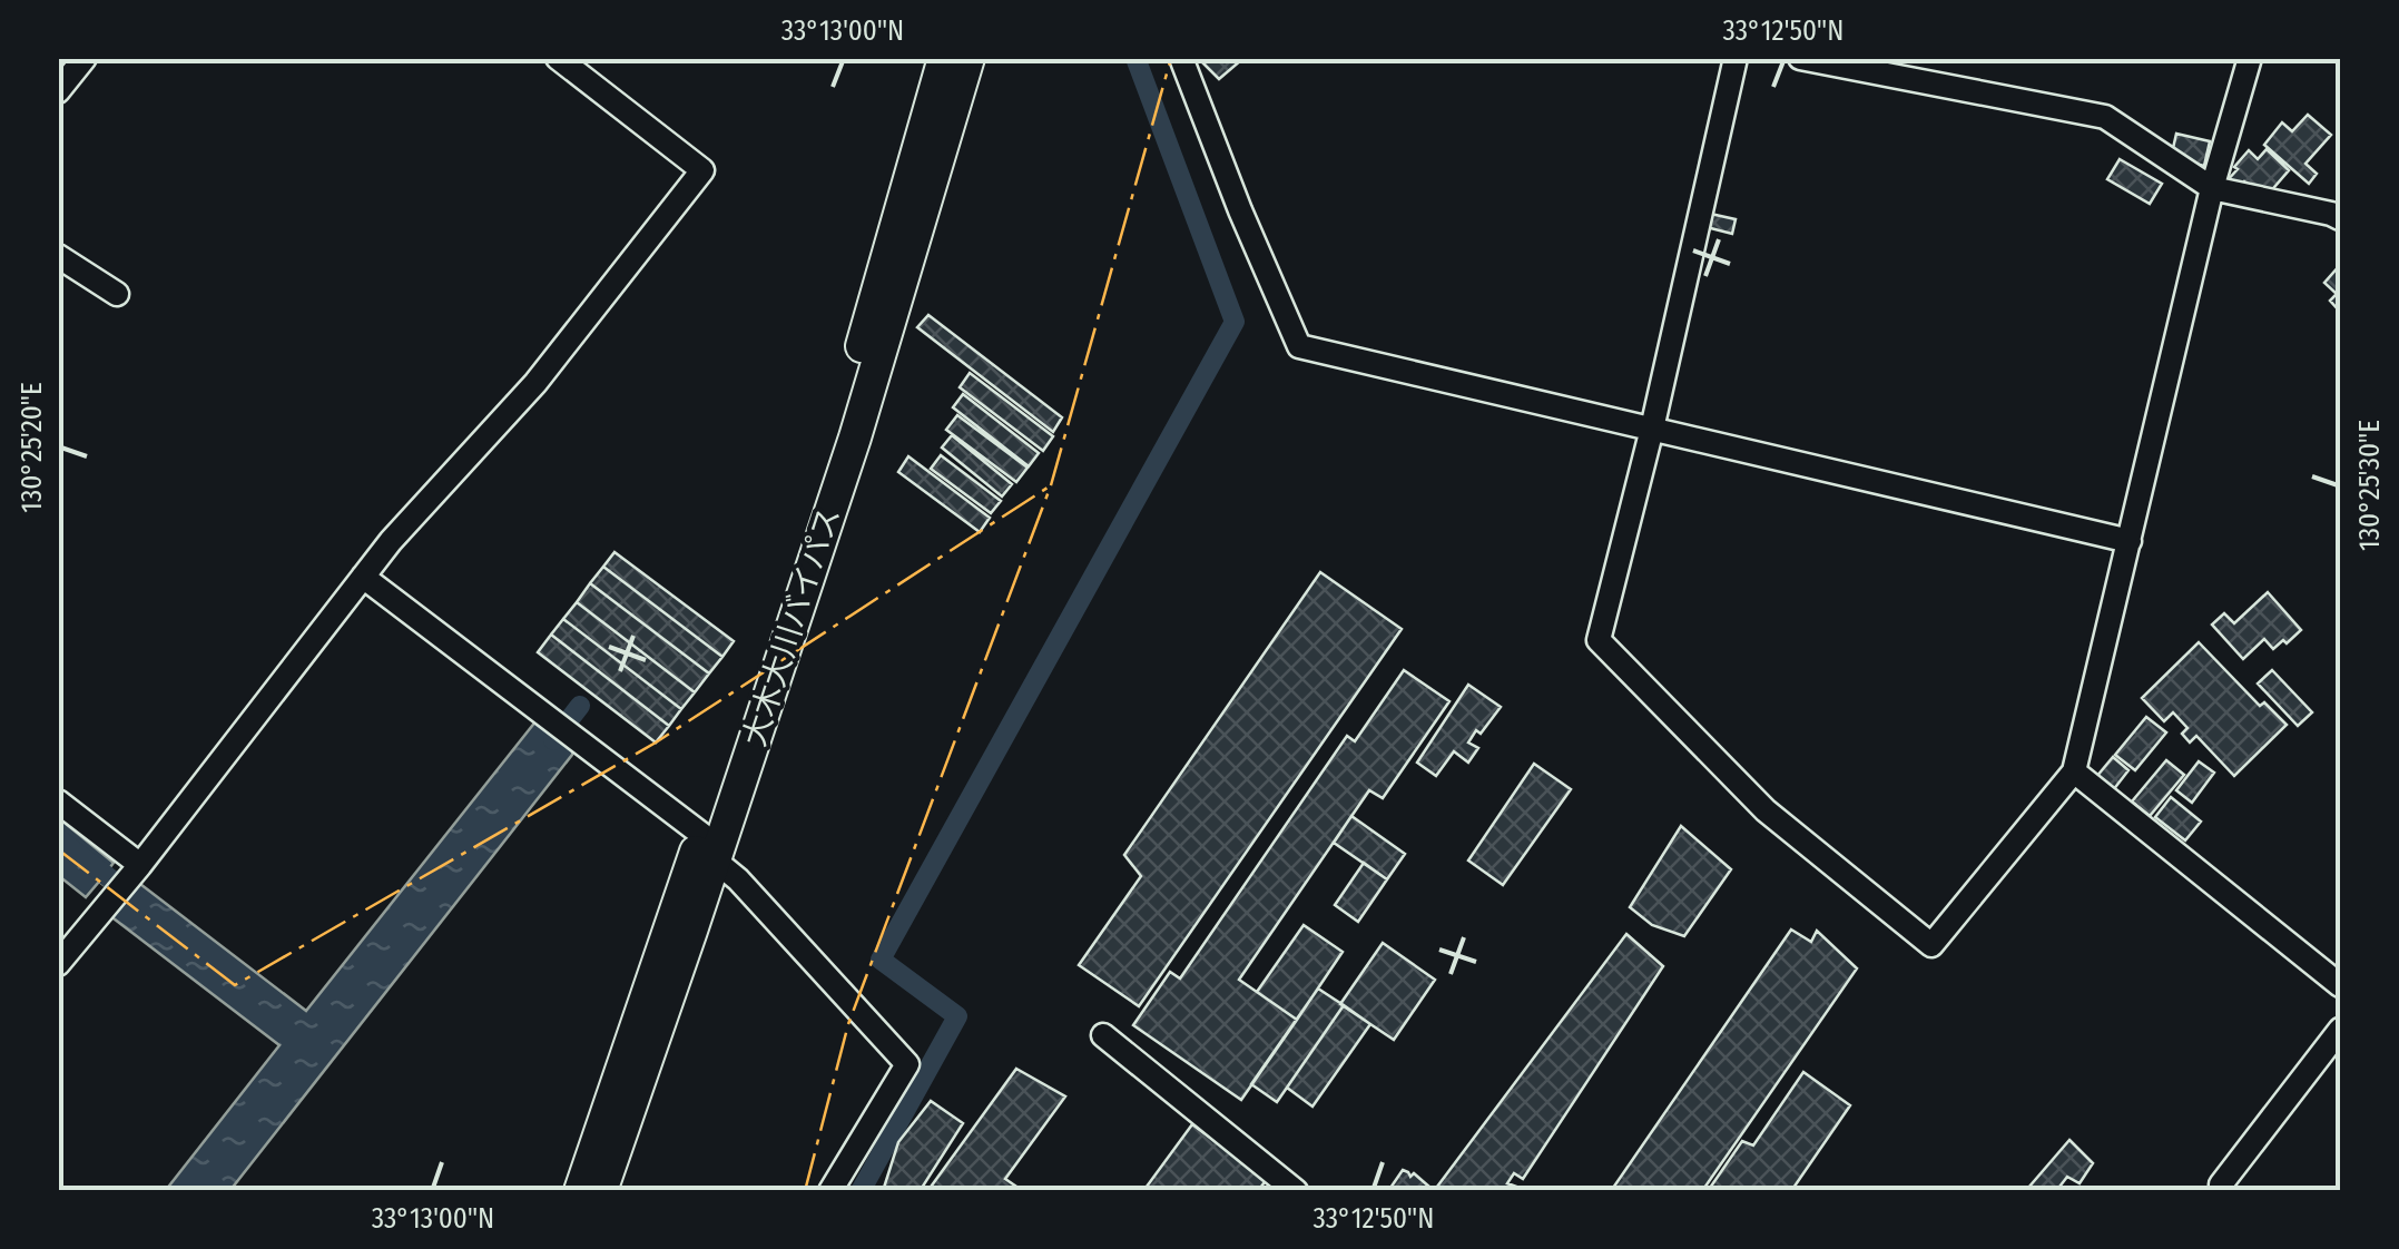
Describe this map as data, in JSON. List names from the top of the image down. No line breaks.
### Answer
{"streets":{"highway":["大木大川バイパス"]},"coordinates":["33°13'00\"N","33°12'50\"N","130°25'20\"E","130°25'30\"E"]}
